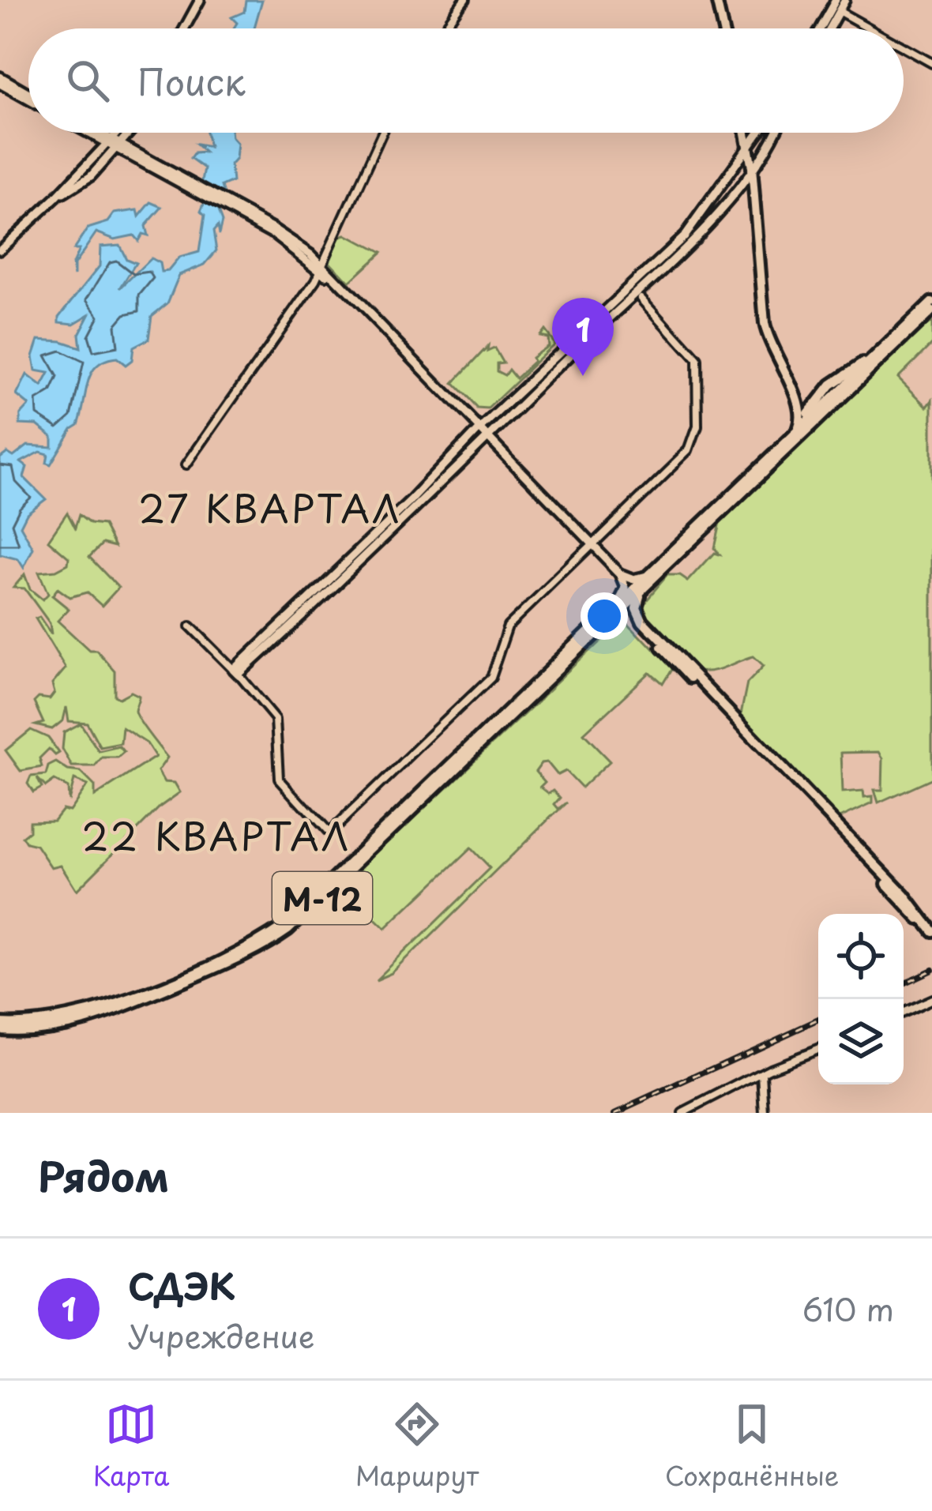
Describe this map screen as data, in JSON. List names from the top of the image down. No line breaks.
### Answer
{"streets":{"main road":["М-12"]},"districts":["27 КВАРТАЛ","22 КВАРТАЛ"],"page":{"search":"Поиск","pins":"1","heading":"Рядом","list":[{"mark":"1","name":"СДЭК","note":"Учреждение","value":"610 m"}],"nav":["Карта","Маршрут","Сохранённые"]}}
